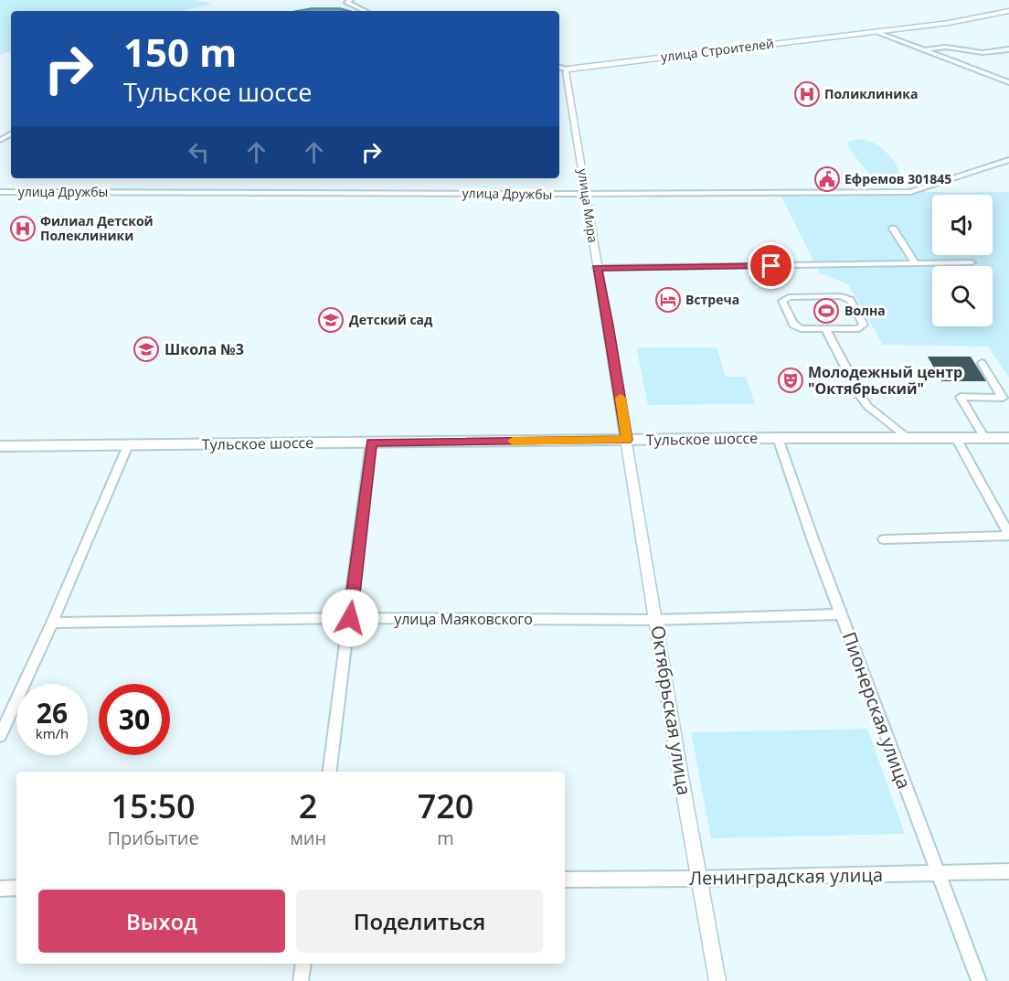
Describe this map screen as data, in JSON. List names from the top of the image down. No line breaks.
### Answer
{"streets":{"main road":["Тульское шоссе"],"street":["улица Строителей","улица Дружбы","улица Мира","улица Маяковского","Октябрьская улица","Пионерская улица","Ленинградская улица"]},"crossings":[["улица Строителей","улица Мира"],["улица Дружбы","улица Мира"],["улица Мира","Тульское шоссе"],["улица Мира","Октябрьская улица"],["Тульское шоссе","Октябрьская улица"],["Тульское шоссе","Пионерская улица"],["улица Маяковского","Октябрьская улица"],["улица Маяковского","Пионерская улица"],["Октябрьская улица","Ленинградская улица"],["Пионерская улица","Ленинградская улица"]],"places":{"hospital":["Поликлиника","Филиал Детской Полеклиники"],"public building":["Ефремов 301845"],"hotel":["Встреча"],"sports":["Волна"],"school or university":["Детский сад","Школа №3"],"theatre":["Молодежный центр \"Октябрьский\""]},"page":{"turn":["150 m","Тульское шоссе"],"speed":"26 km/h","limit":"30","eta":["15:50","Прибытие","2","мин","720","m"],"buttons":["Выход","Поделиться"]}}
